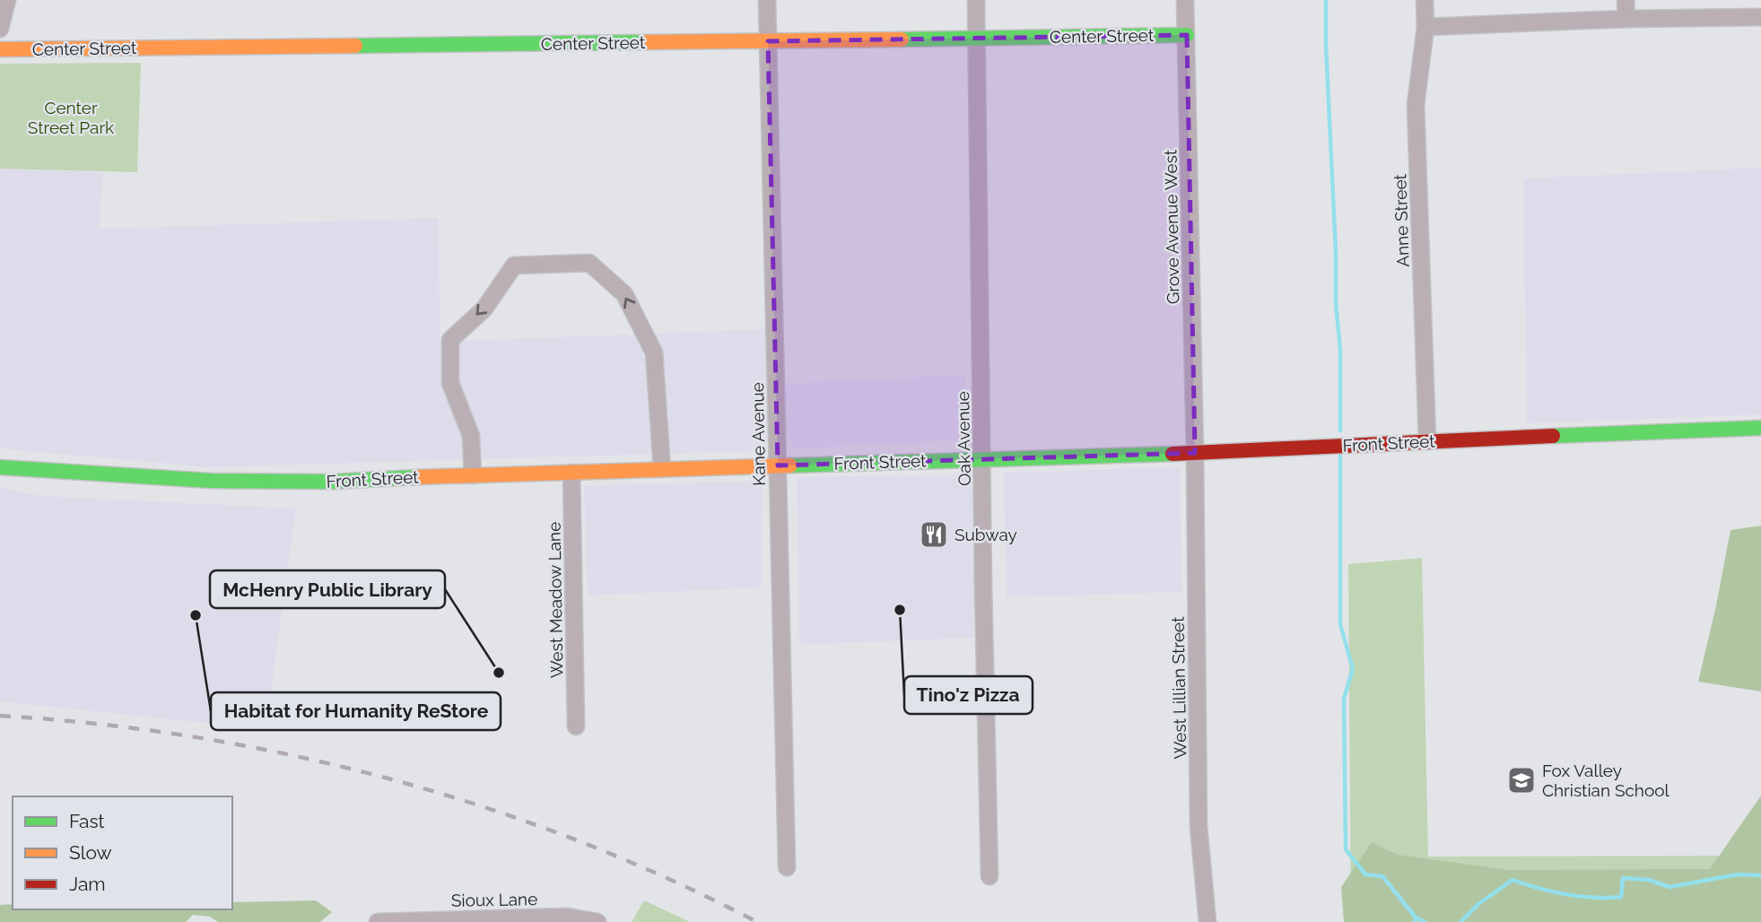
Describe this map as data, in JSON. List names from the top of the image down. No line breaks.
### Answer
{"streets":{"main road":["Center Street","Front Street"],"street":["Anne Street","Grove Avenue West","Kane Avenue","Oak Avenue","West Meadow Lane","West Lillian Street","Sioux Lane"]},"crossings":[["Center Street","Grove Avenue West"],["Center Street","Kane Avenue"],["Center Street","Oak Avenue"],["Anne Street","Front Street"],["Grove Avenue West","Front Street"],["Grove Avenue West","West Lillian Street"],["Kane Avenue","Front Street"],["Oak Avenue","Front Street"],["Front Street","West Meadow Lane"],["Front Street","West Lillian Street"]],"parks":["Center Street Park"],"places":{"restaurant":["Subway"],"other":["Tino'z Pizza","Habitat for Humanity ReStore","McHenry Public Library"],"school or university":["Fox Valley Christian School"]},"legend":["Fast","Slow","Jam"]}
